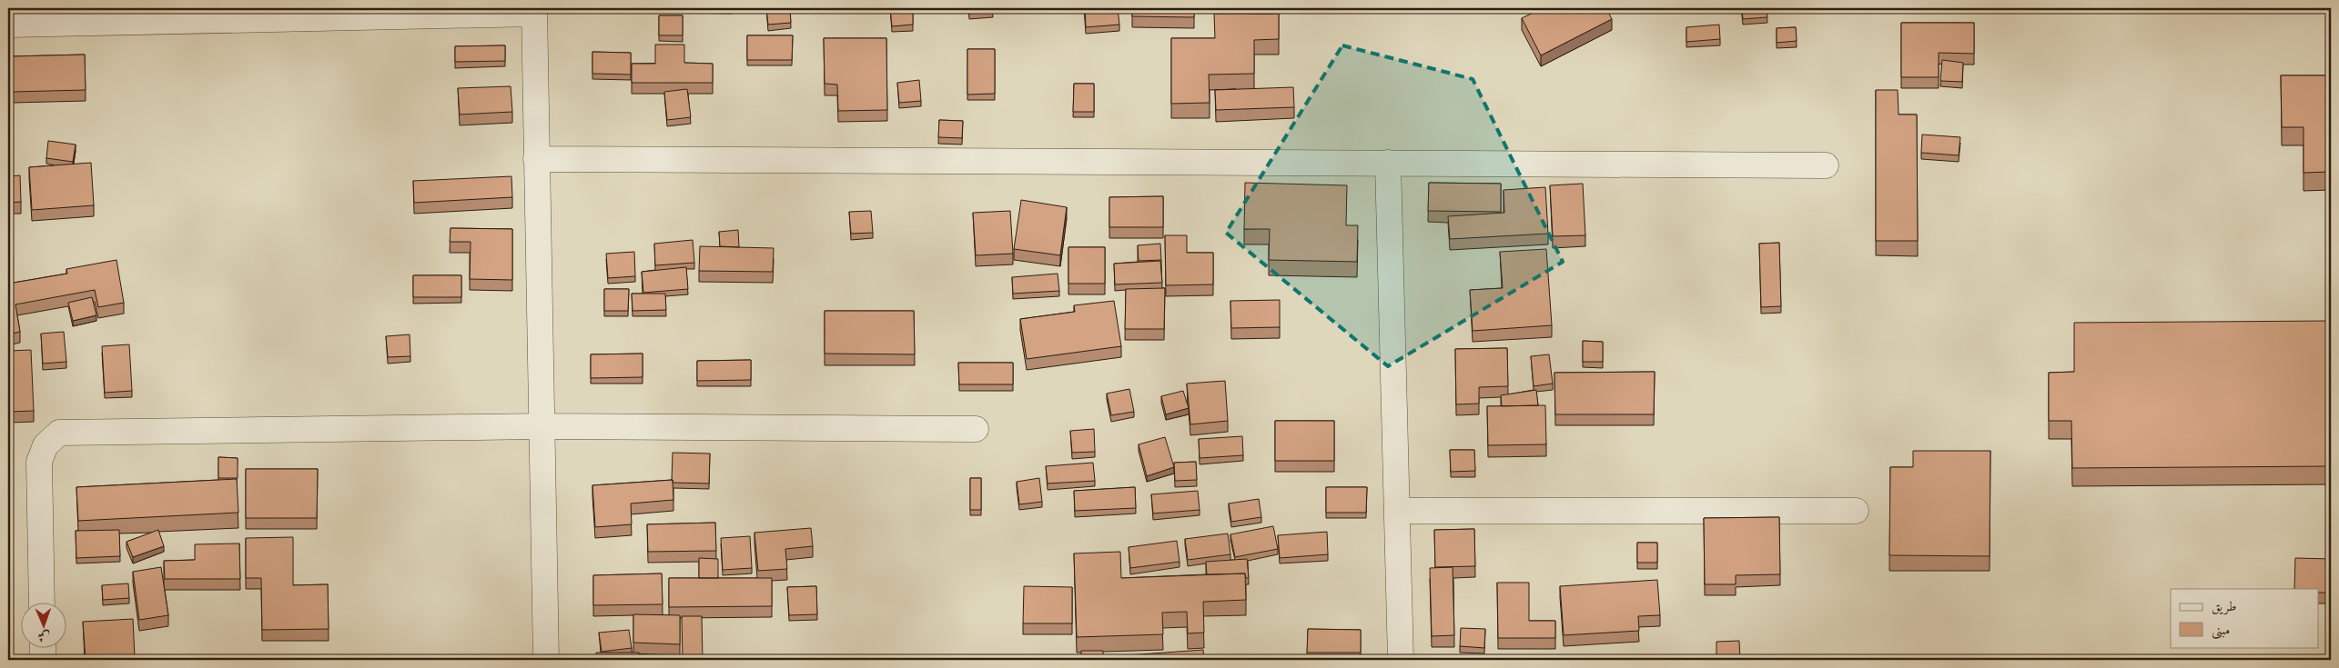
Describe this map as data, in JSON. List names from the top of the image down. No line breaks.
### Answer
{"legend":["طريق","مبنى"],"north":"bottom"}
